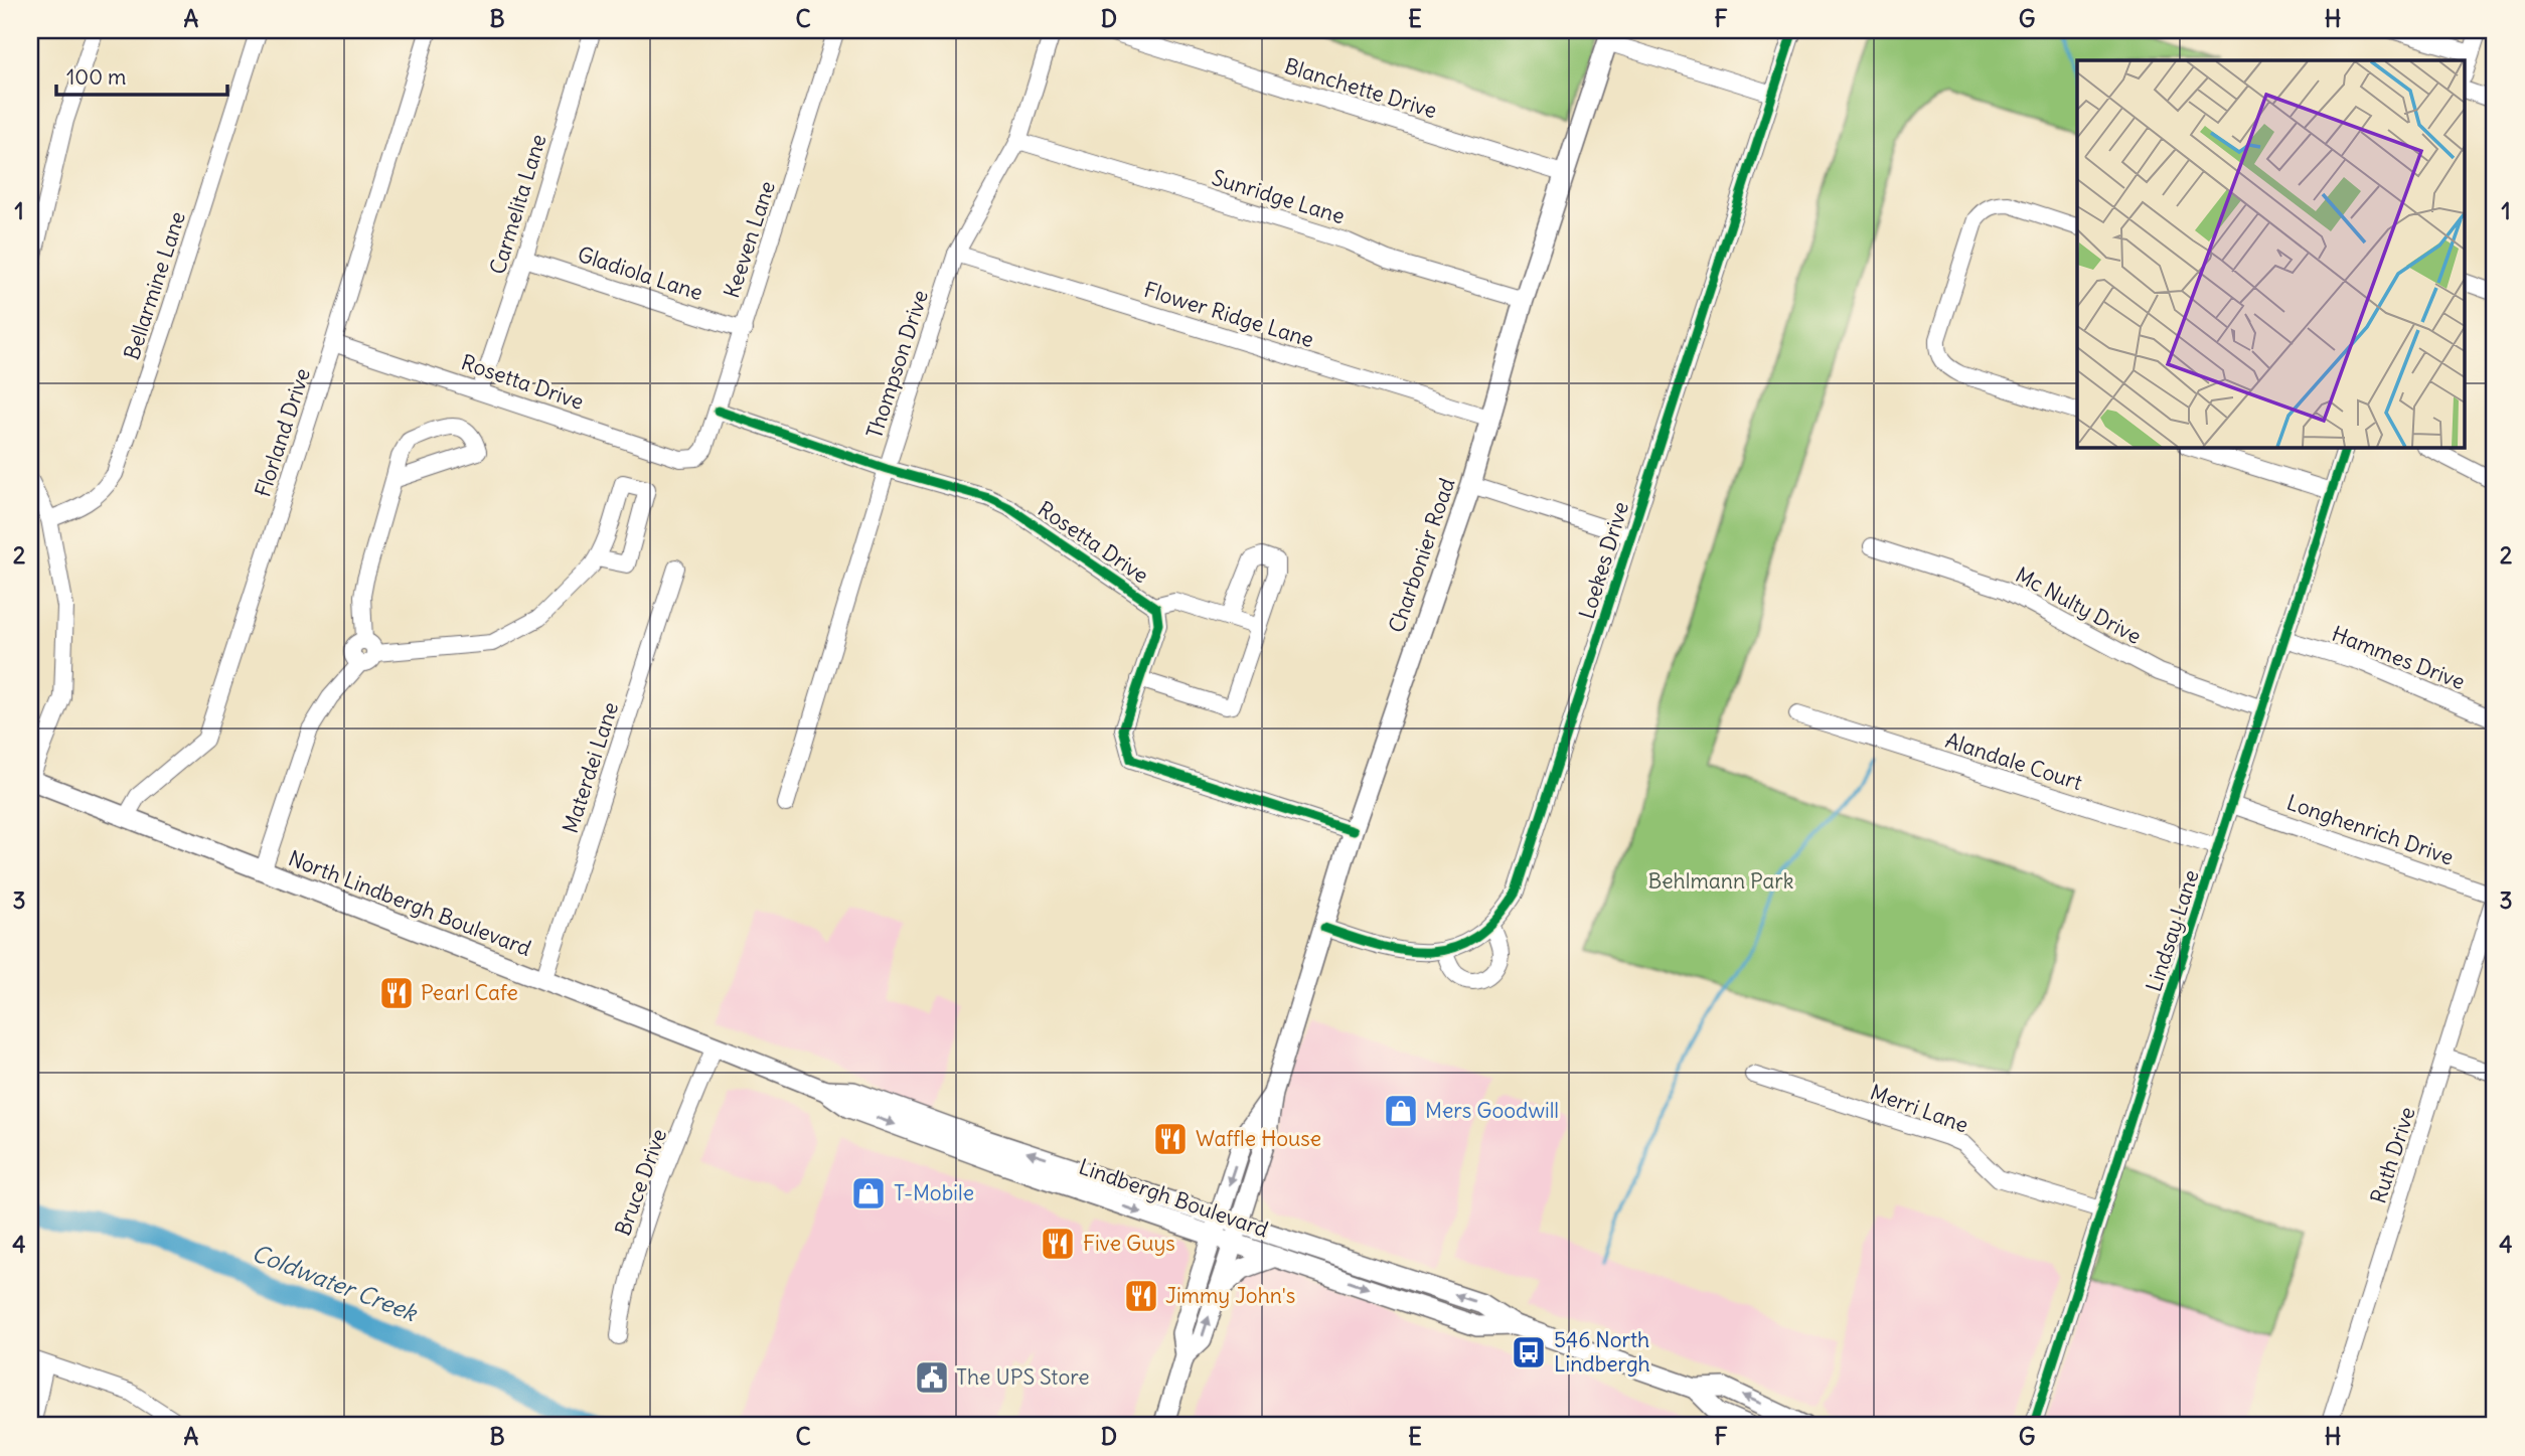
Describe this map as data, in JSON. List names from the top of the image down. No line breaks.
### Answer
{"streets":{"main road":["Charbonier Road","North Lindbergh Boulevard","Lindbergh Boulevard"],"street":["Blanchette Drive","Sunridge Lane","Carmelita Lane","Keeven Lane","Gladiola Lane","Bellarmine Lane","Flower Ridge Lane","Thompson Drive","Rosetta Drive","Florland Drive","Loekes Drive","Mc Nulty Drive","Hammes Drive","Alandale Court","Materdei Lane","Longhenrich Drive","Lindsay Lane","Merri Lane","Ruth Drive","Bruce Drive"]},"crossings":[["Blanchette Drive","Charbonier Road"],["Sunridge Lane","Thompson Drive"],["Sunridge Lane","Charbonier Road"],["Carmelita Lane","Gladiola Lane"],["Carmelita Lane","Rosetta Drive"],["Keeven Lane","Gladiola Lane"],["Keeven Lane","Rosetta Drive"],["Flower Ridge Lane","Thompson Drive"],["Flower Ridge Lane","Charbonier Road"],["Thompson Drive","Rosetta Drive"],["Rosetta Drive","Florland Drive"],["Rosetta Drive","Charbonier Road"],["Florland Drive","North Lindbergh Boulevard"],["Charbonier Road","Loekes Drive"],["Charbonier Road","Lindbergh Boulevard"],["Mc Nulty Drive","Lindsay Lane"],["Hammes Drive","Lindsay Lane"],["Alandale Court","Lindsay Lane"],["Materdei Lane","North Lindbergh Boulevard"],["Longhenrich Drive","Lindsay Lane"],["Longhenrich Drive","Ruth Drive"],["North Lindbergh Boulevard","Bruce Drive"],["North Lindbergh Boulevard","Lindbergh Boulevard"],["Lindsay Lane","Merri Lane"]],"water":["Coldwater Creek"],"parks":["Behlmann Park"],"places":{"restaurant":["Pearl Cafe","Waffle House","Five Guys","Jimmy John's"],"shop":["Mers Goodwill","T-Mobile"],"bus stop":["546 North Lindbergh"],"public building":["The UPS Store"]},"scale_bar":"100 m","grid":{"columns":["A","B","C","D","E","F","G","H"],"rows":["1","2","3","4"]}}
